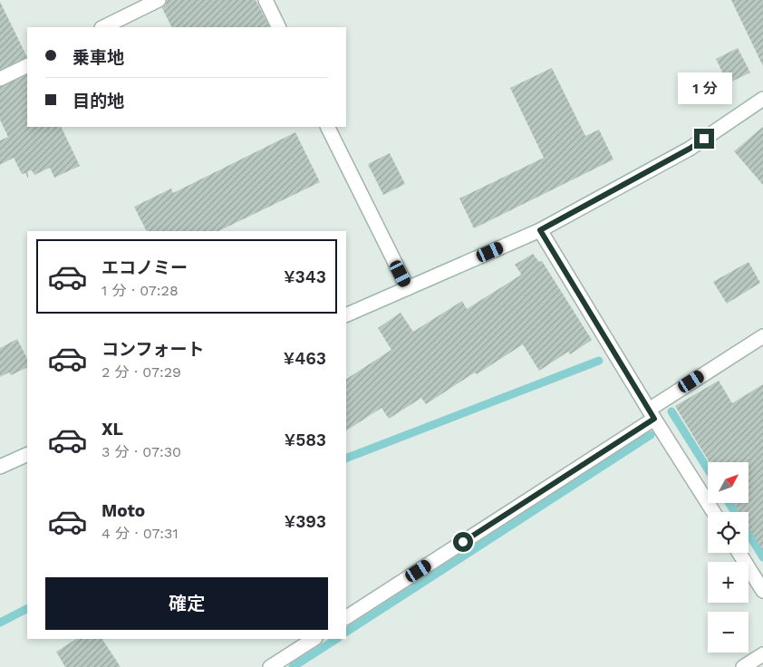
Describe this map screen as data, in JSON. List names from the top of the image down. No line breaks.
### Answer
{"north":"top right","page":{"banner":["乗車地","目的地"],"bubble":"1 分","list":[{"name":"エコノミー","note":"1 分 · 07:28","value":"¥343"},{"name":"コンフォート","note":"2 分 · 07:29","value":"¥463"},{"name":"XL","note":"3 分 · 07:30","value":"¥583"},{"name":"Moto","note":"4 分 · 07:31","value":"¥393"}],"map_buttons":["+","−"],"buttons":"確定"}}
